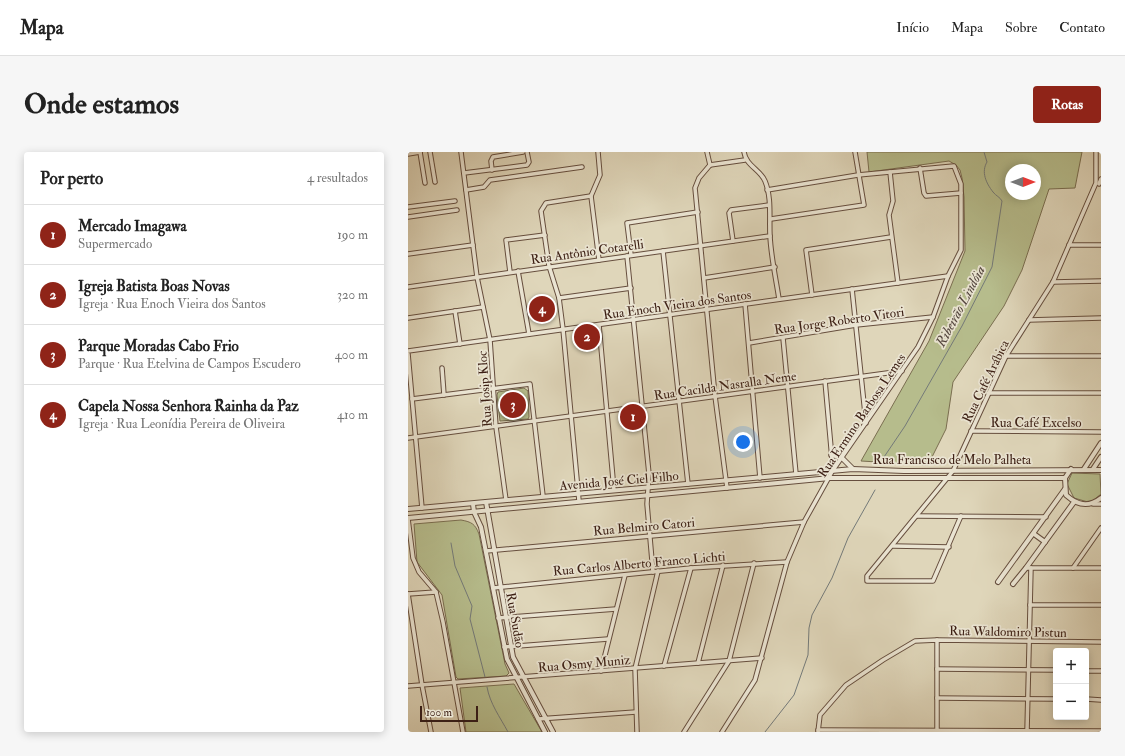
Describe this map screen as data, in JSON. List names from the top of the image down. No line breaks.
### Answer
{"streets":{"street":["Rua Antônio Cotarelli","Rua Enoch Vieira dos Santos","Rua Jorge Roberto Vitori","Rua Café Arábica","Rua Cacilda Nasralla Neme","Rua Josip Kloc","Rua Ermino Barbosa Lemes","Rua Café Excelso","Rua Francisco de Melo Palheta","Avenida José Ciel Filho","Rua Belmiro Catori","Rua Carlos Alberto Franco Lichti","Rua Sudão","Rua Waldomiro Pistun","Rua Osmy Muniz"]},"crossings":[["Rua Antônio Cotarelli","Rua Josip Kloc"],["Rua Enoch Vieira dos Santos","Rua Josip Kloc"],["Rua Enoch Vieira dos Santos","Rua Ermino Barbosa Lemes"],["Rua Jorge Roberto Vitori","Rua Ermino Barbosa Lemes"],["Rua Café Arábica","Rua Café Excelso"],["Rua Café Arábica","Rua Francisco de Melo Palheta"],["Rua Cacilda Nasralla Neme","Rua Josip Kloc"],["Rua Cacilda Nasralla Neme","Rua Ermino Barbosa Lemes"],["Rua Josip Kloc","Avenida José Ciel Filho"],["Rua Ermino Barbosa Lemes","Rua Francisco de Melo Palheta"],["Rua Ermino Barbosa Lemes","Avenida José Ciel Filho"],["Rua Ermino Barbosa Lemes","Rua Belmiro Catori"],["Rua Ermino Barbosa Lemes","Rua Carlos Alberto Franco Lichti"],["Rua Ermino Barbosa Lemes","Rua Osmy Muniz"],["Rua Francisco de Melo Palheta","Avenida José Ciel Filho"],["Avenida José Ciel Filho","Rua Sudão"],["Rua Belmiro Catori","Rua Sudão"],["Rua Carlos Alberto Franco Lichti","Rua Sudão"],["Rua Sudão","Rua Osmy Muniz"]],"water":["Ribeirão Lindóia"],"scale_bar":"100 m","north":"right","page":{"header":"Mapa","nav":["Início","Mapa","Sobre","Contato"],"buttons":"Rotas","title":"Onde estamos","heading":["Por perto","4 resultados"],"list":[{"mark":"1","name":"Mercado Imagawa","note":"Supermercado","value":"190 m"},{"mark":"2","name":"Igreja Batista Boas Novas","note":"Igreja · Rua Enoch Vieira dos Santos","value":"320 m"},{"mark":"3","name":"Parque Moradas Cabo Frio","note":"Parque · Rua Etelvina de Campos Escudero","value":"400 m"},{"mark":"4","name":"Capela Nossa Senhora Rainha da Paz","note":"Igreja · Rua Leonídia Pereira de Oliveira","value":"410 m"}],"pins":["4","2","3","1"],"map_buttons":["+","−"],"scale":"100 m"}}
